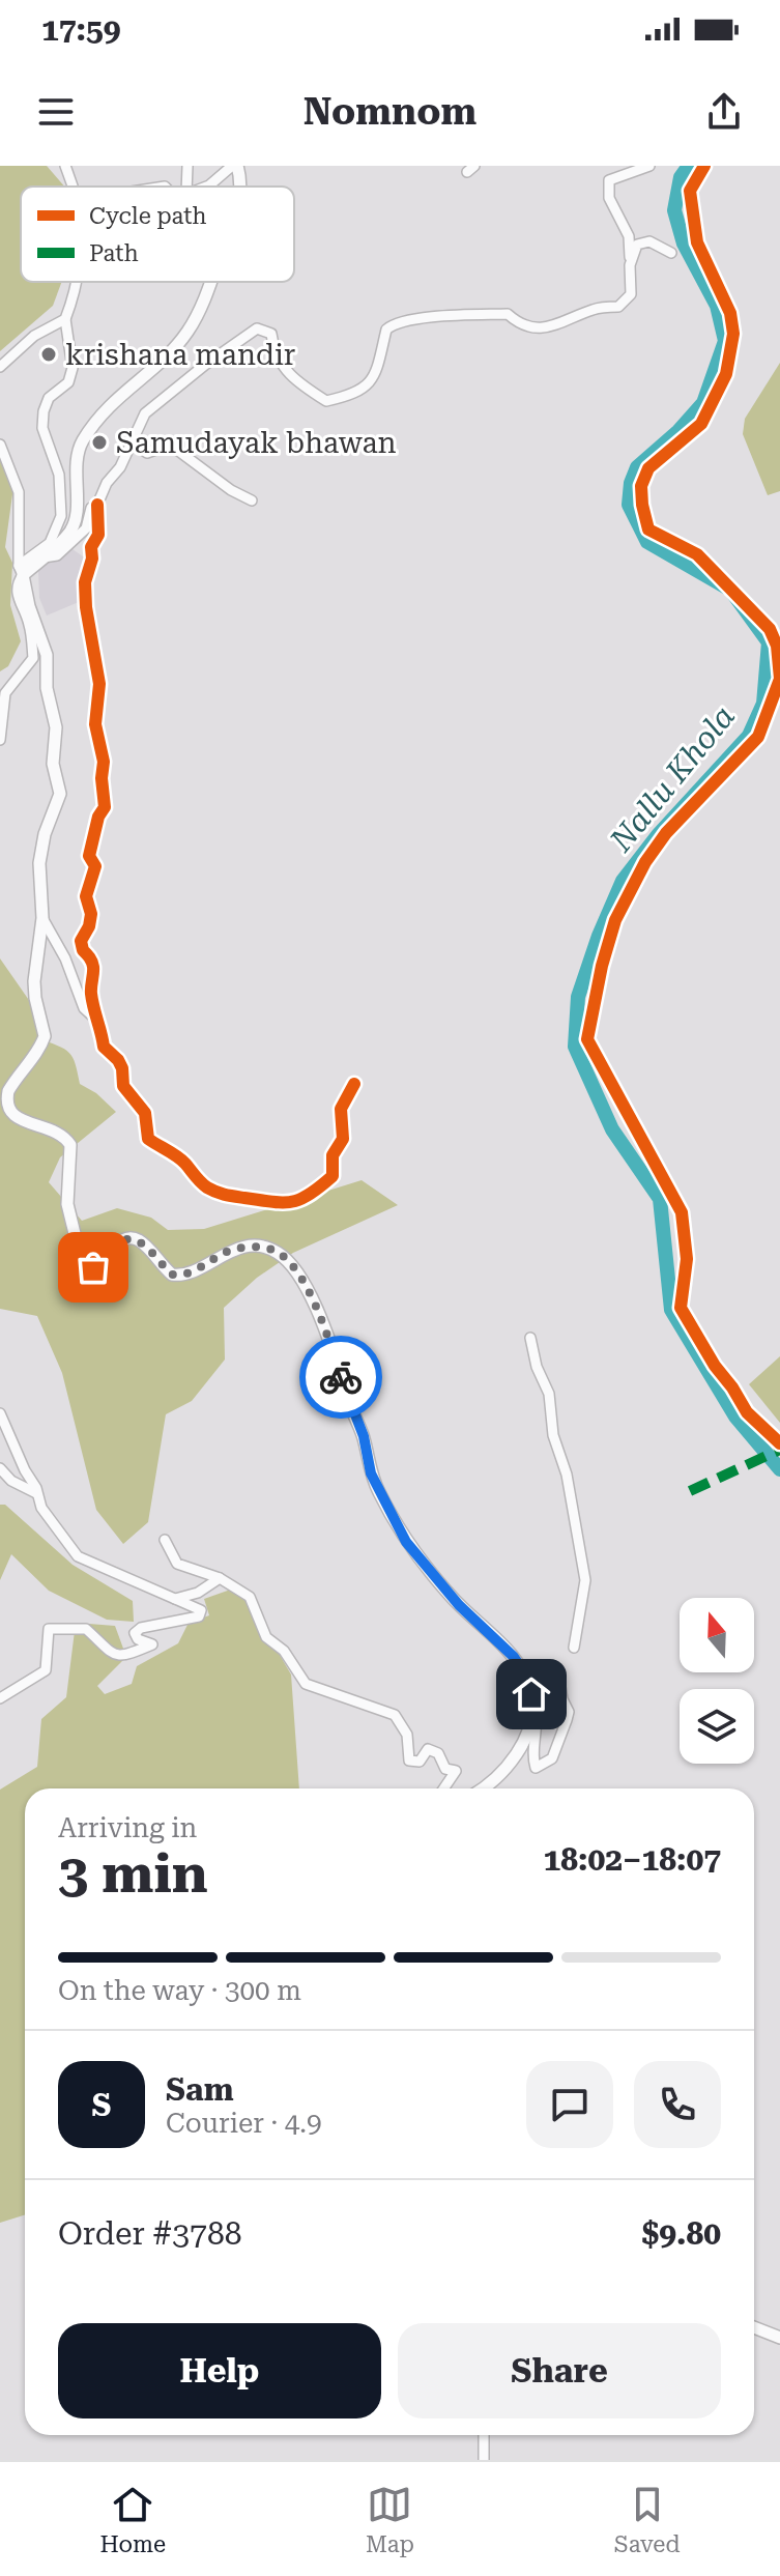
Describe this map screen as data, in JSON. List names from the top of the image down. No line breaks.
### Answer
{"water":["Nallu Khola"],"places":["krishana mandir","Samudayak bhawan"],"legend":["Cycle path","Path"],"north":"top","page":{"status":"17:59","header":"Nomnom","heading":["3 min","Arriving in","18:02–18:07"],"panel":["Sam","Courier · 4.9","Order #3788","$9.80"],"bar":"On the way · 300 m","round":"S","buttons":["Help","Share"],"tabs":["Home","Map","Saved"]}}
